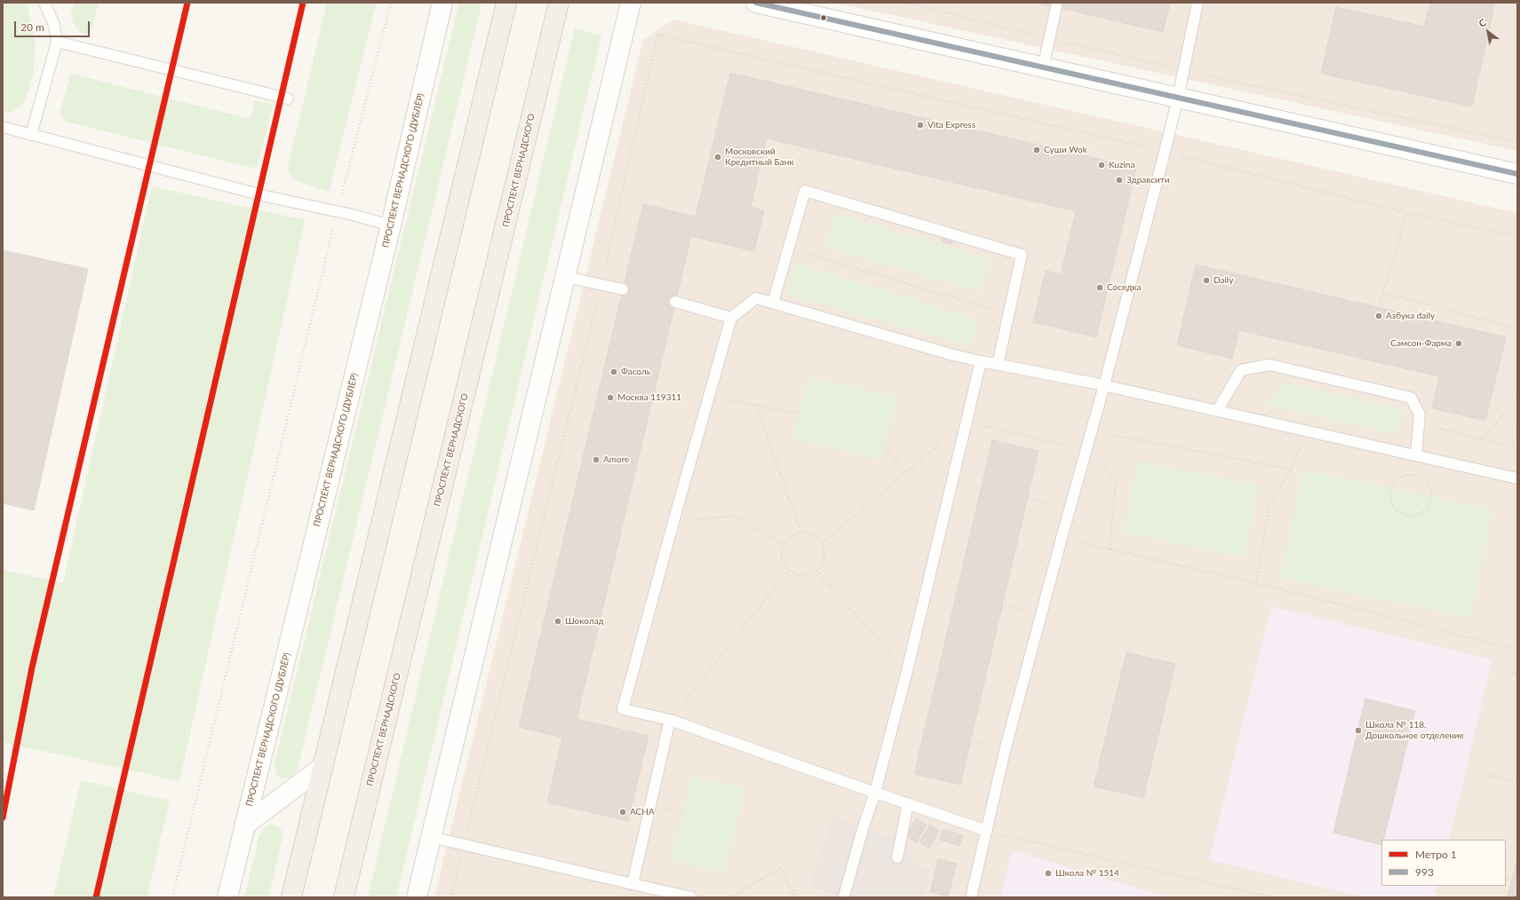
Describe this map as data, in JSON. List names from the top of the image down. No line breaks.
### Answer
{"streets":{"main road":["ПРОСПЕКТ ВЕРНАДСКОГО"],"street":["ПРОСПЕКТ ВЕРНАДСКОГО (ДУБЛЁР)"]},"places":["Vita Express","Суши Wok","Московский Кредитный Банк","Kuzina","Здравсити","Daily","Соседка","Азбука daily","Самсон-Фарма","Фасоль","Москва 119311","Amore","Шоколад","Школа № 118. Дошкольное отделение","ACHA","Школа № 1514"],"lines":["metro line 1","transit line 993"],"legend":["Метро 1","993"],"scale_bar":"20 m","north":"top left"}
